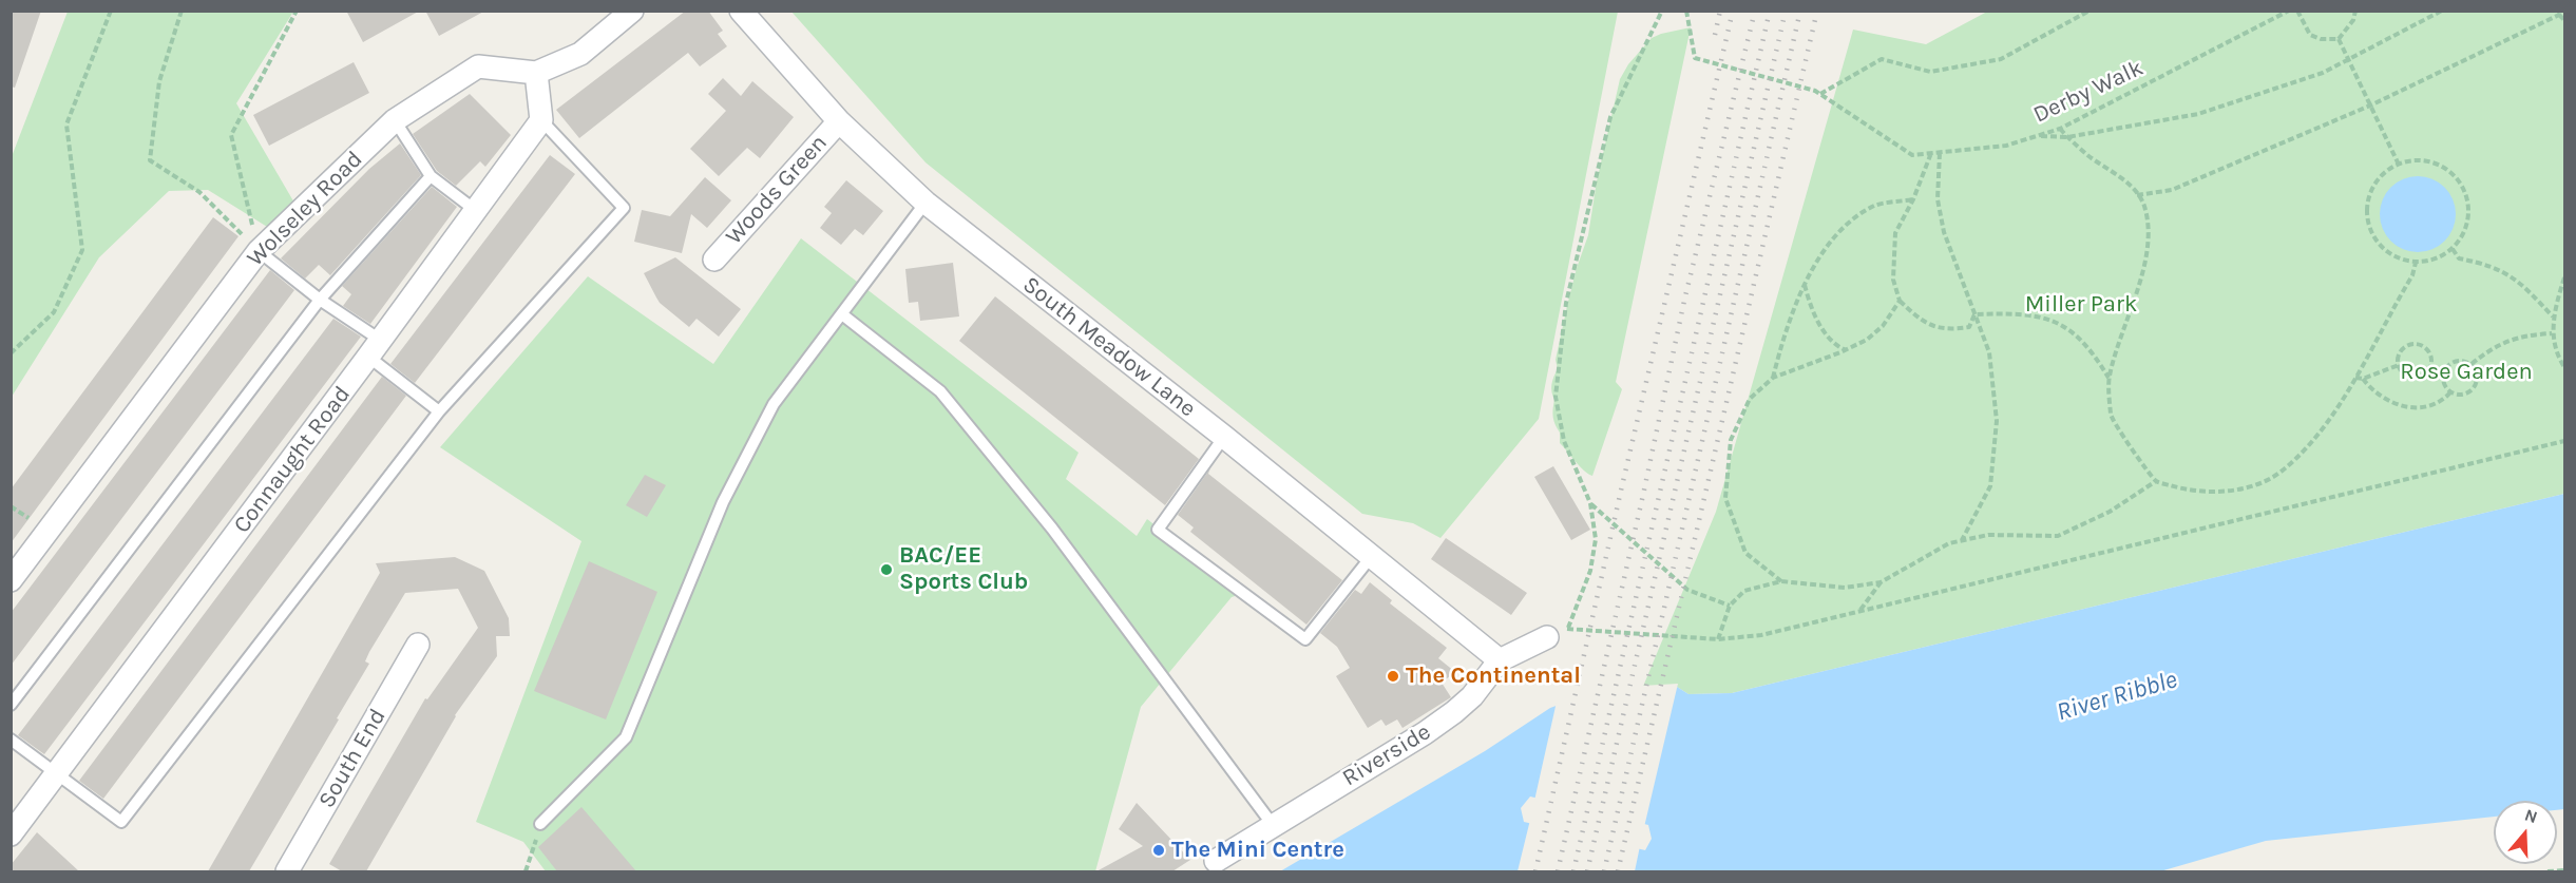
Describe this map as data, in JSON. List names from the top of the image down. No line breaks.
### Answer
{"streets":{"street":["Woods Green","Wolseley Road","South Meadow Lane","Connaught Road","Riverside","South End"],"path":["Derby Walk"]},"crossings":[["Woods Green","South Meadow Lane"],["South Meadow Lane","Riverside"]],"water":["River Ribble"],"parks":["Miller Park","Rose Garden"],"places":["BAC/EE Sports Club","The Continental","The Mini Centre"],"north":"top"}
